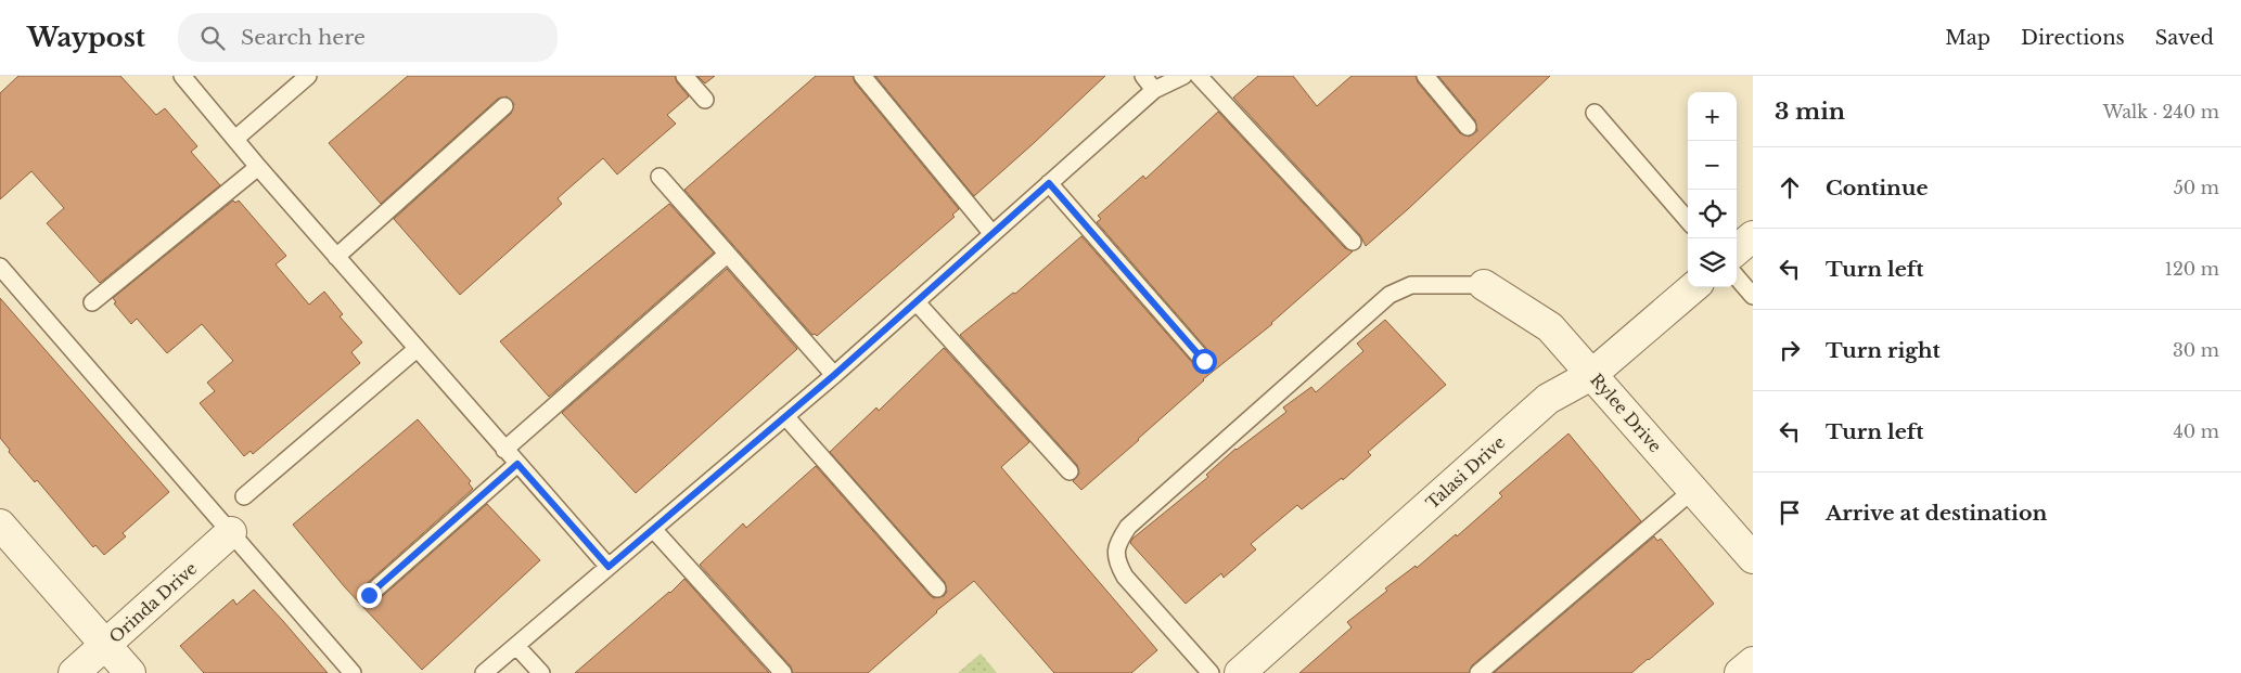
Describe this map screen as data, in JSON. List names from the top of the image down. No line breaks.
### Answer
{"streets":{"street":["Rylee Drive","Talasi Drive","Orinda Drive"]},"crossings":[["Rylee Drive","Talasi Drive"]],"page":{"header":"Waypost","search":"Search here","nav":["Map","Directions","Saved"],"heading":["3 min","Walk · 240 m"],"map_buttons":["+","−"],"list":[["Continue","50 m"],["Turn left","120 m"],["Turn right","30 m"],["Turn left","40 m"],"Arrive at destination"]}}
